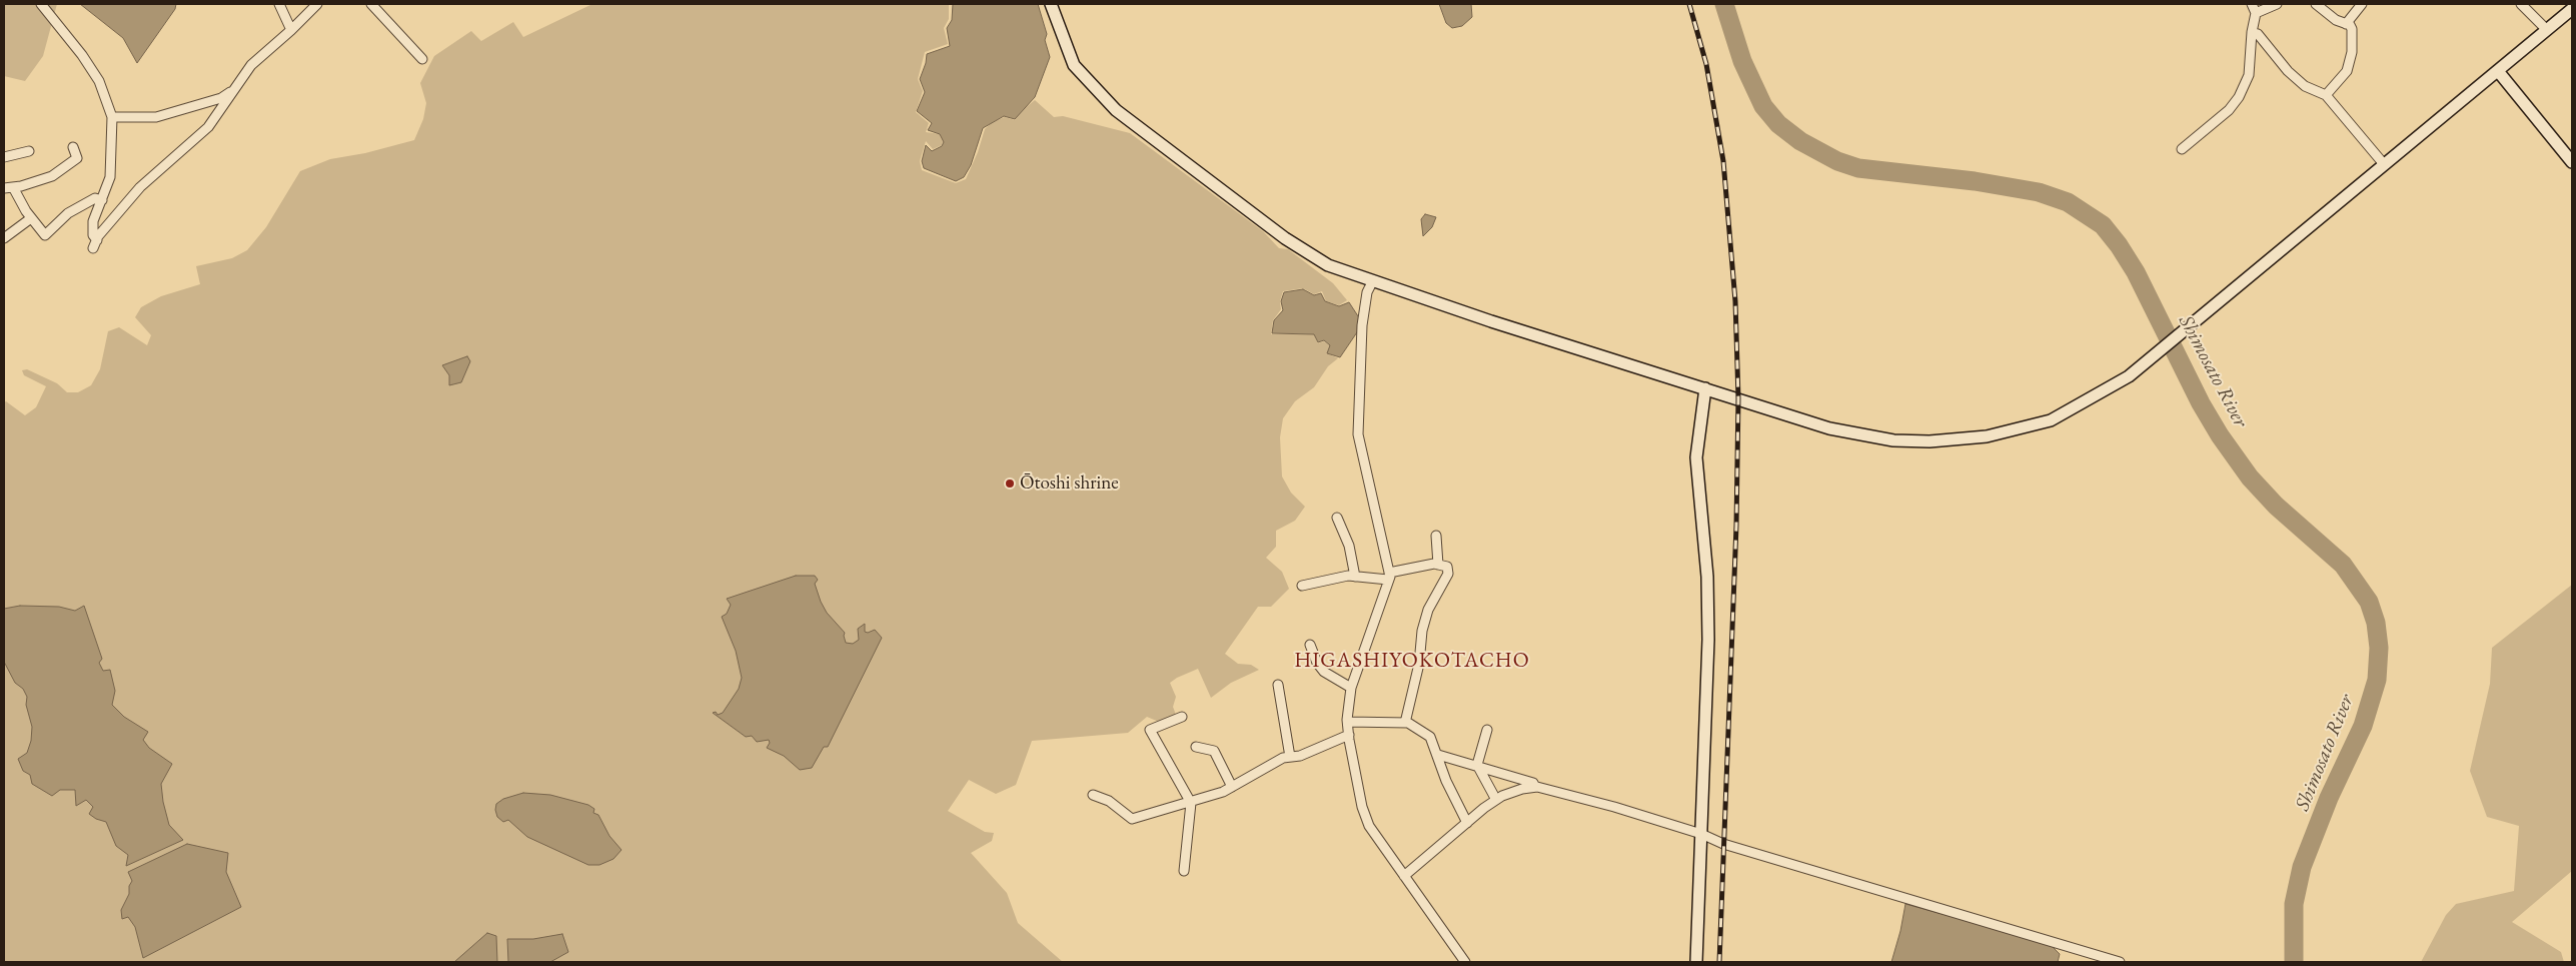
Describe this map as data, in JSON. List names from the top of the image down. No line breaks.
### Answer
{"districts":["HIGASHIYOKOTACHO"],"water":["Shimosato River"],"places":["Ōtoshi shrine"]}
